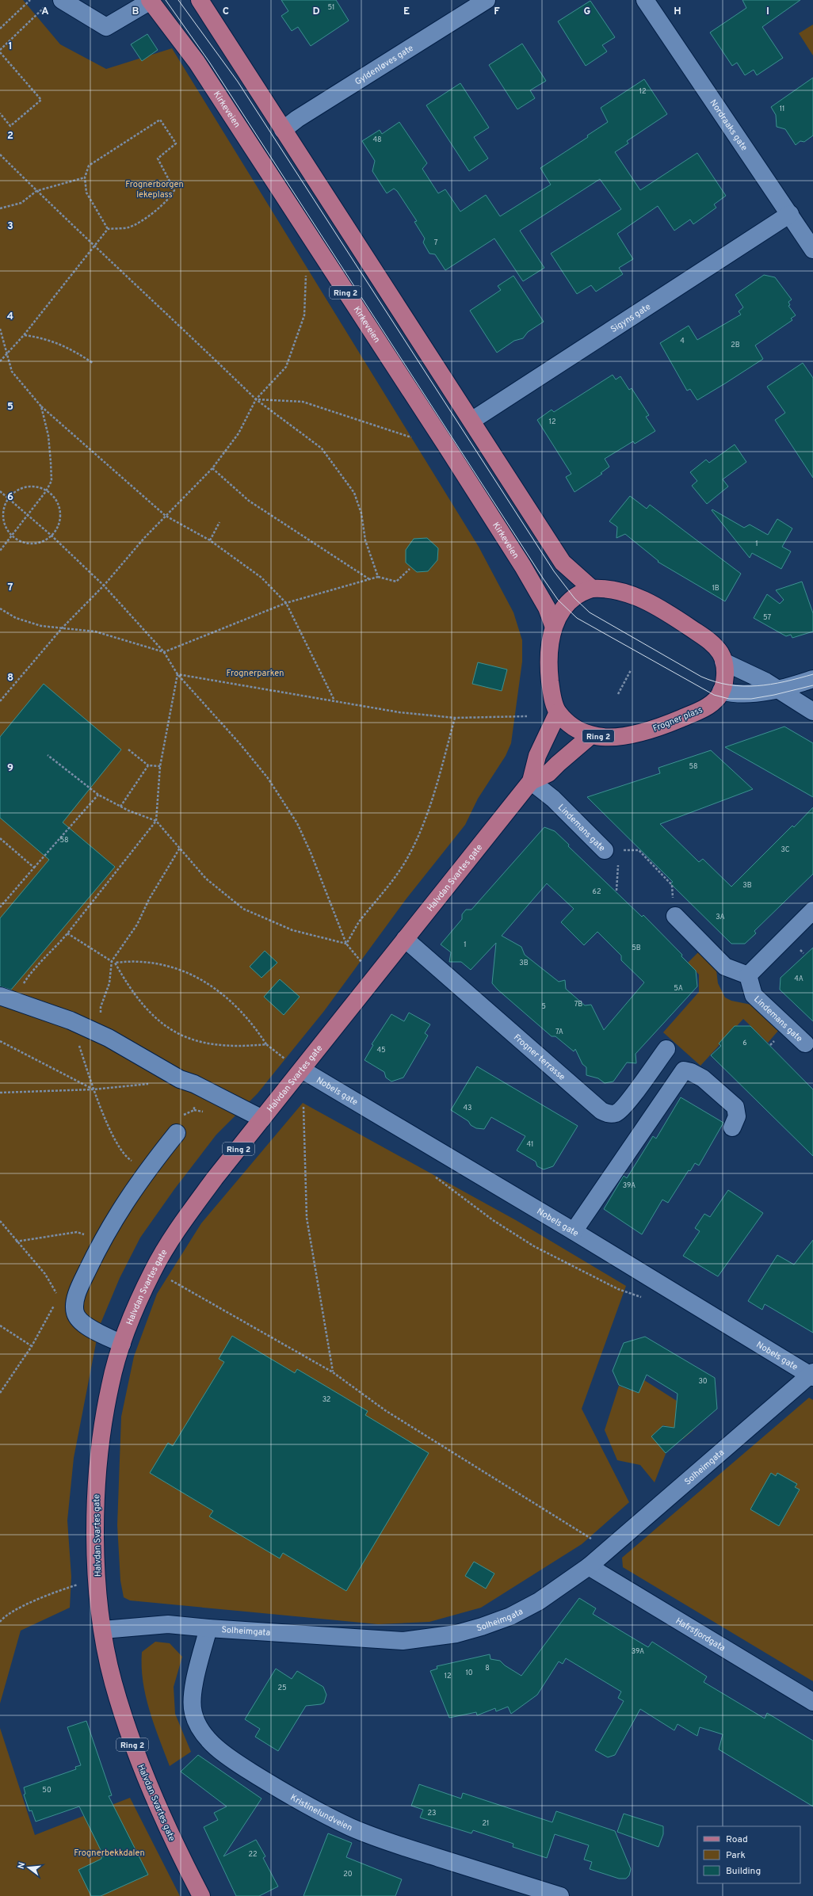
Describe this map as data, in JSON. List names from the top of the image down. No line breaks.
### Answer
{"streets":{"main road":["Kirkeveien","Ring 2","Frogner plass","Halvdan Svartes gate"],"street":["Gyldenløves gate","Nordraaks gate","Sigyns gate","Lindemans gate","Frogner terrasse","Nobels gate","Solheimgata","Hafrsfjordgata","Kristinelundveien"]},"crossings":[["Kirkeveien","Frogner plass"],["Nordraaks gate","Sigyns gate"],["Frogner plass","Halvdan Svartes gate"],["Lindemans gate","Halvdan Svartes gate"],["Halvdan Svartes gate","Frogner terrasse"],["Halvdan Svartes gate","Nobels gate"],["Halvdan Svartes gate","Solheimgata"],["Nobels gate","Solheimgata"],["Solheimgata","Hafrsfjordgata"],["Solheimgata","Kristinelundveien"]],"parks":["Frognerborgen lekeplass","Frognerparken","Frognerbekkdalen"],"house_numbers":["51","12","11","48","7","4","2B","12","1","1B","57","58","58","3C","3B","62","3A","1","5B","3B","4A","5A","7B","5","7A","6","45","43","41","39A","30","32","39A","8","10","12","25","50","23","21","22","20"],"legend":["Road","Park","Building"],"north":"left","grid":{"columns":["A","B","C","D","E","F","G","H","I"],"rows":["1","2","3","4","5","6","7","8","9"]}}
